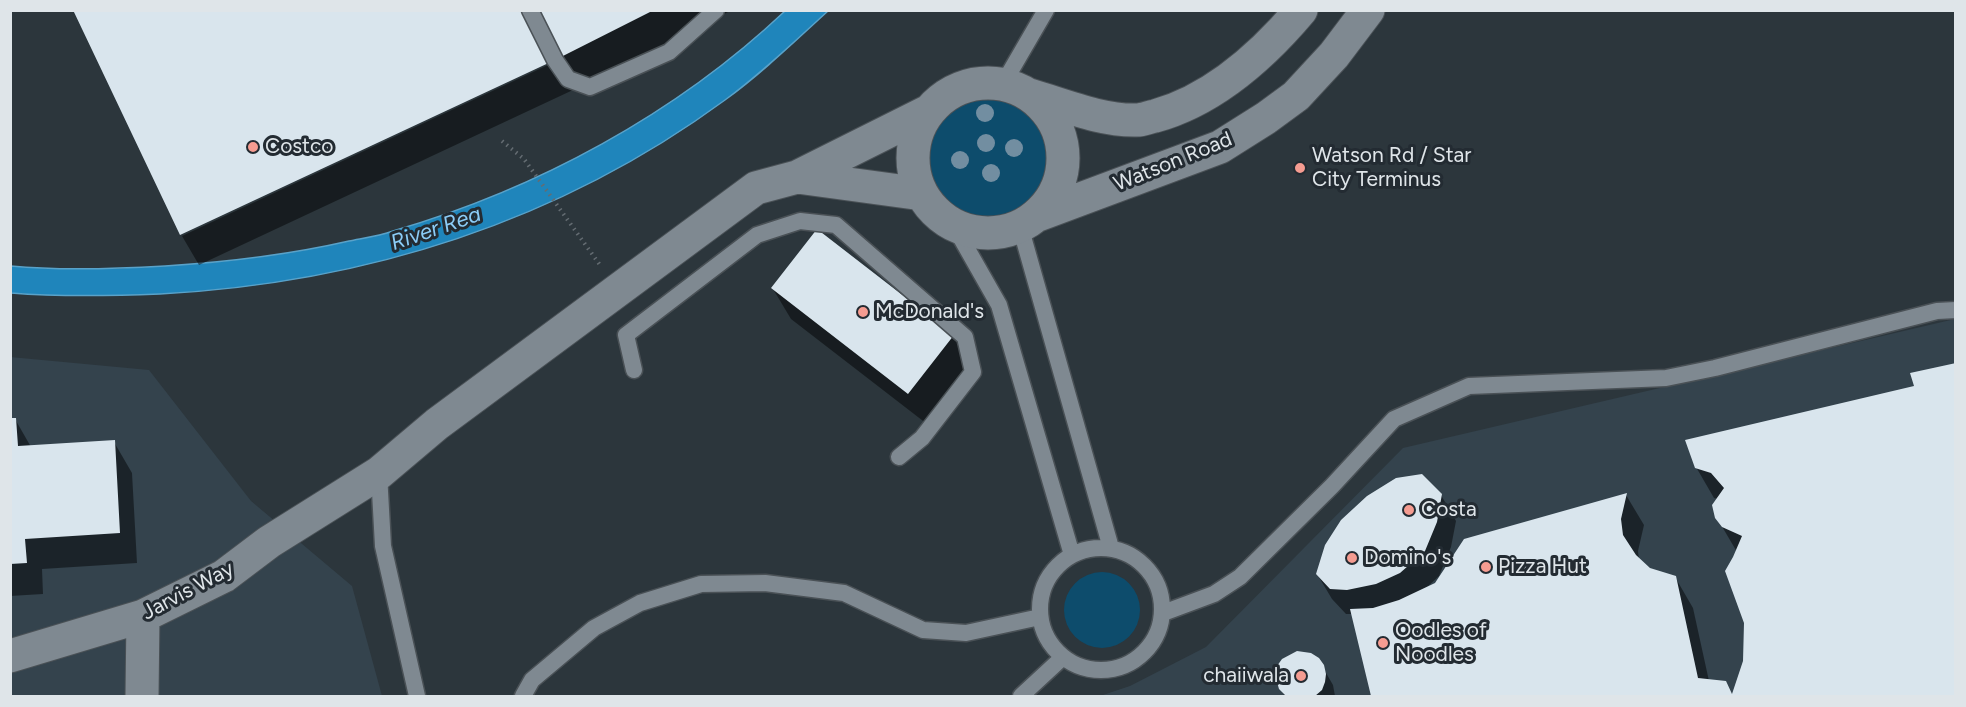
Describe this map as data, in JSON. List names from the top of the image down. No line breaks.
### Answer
{"streets":{"street":["Watson Road","Jarvis Way"]},"water":["River Rea"],"places":["Costco","Watson Rd / Star City Terminus","McDonald's","Costa","Domino's","Pizza Hut","Oodles of Noodles","chaiiwala"]}
